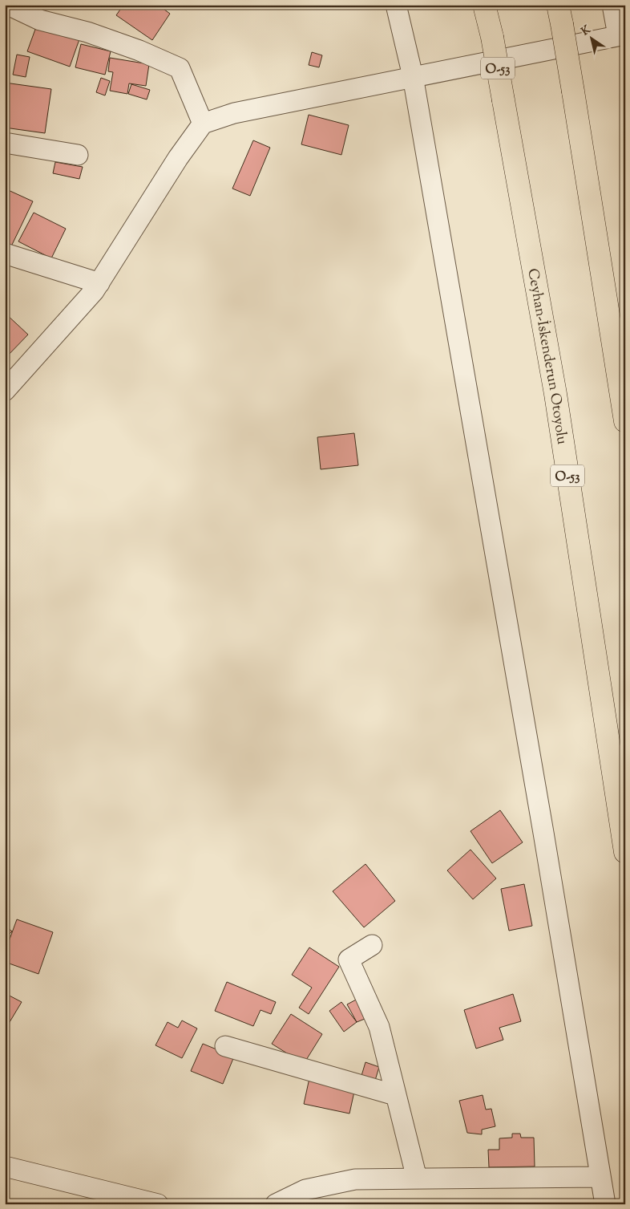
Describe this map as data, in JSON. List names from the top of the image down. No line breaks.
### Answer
{"streets":{"highway":["O-53","Ceyhan-İskenderun Otoyolu"]},"north":"top left"}
